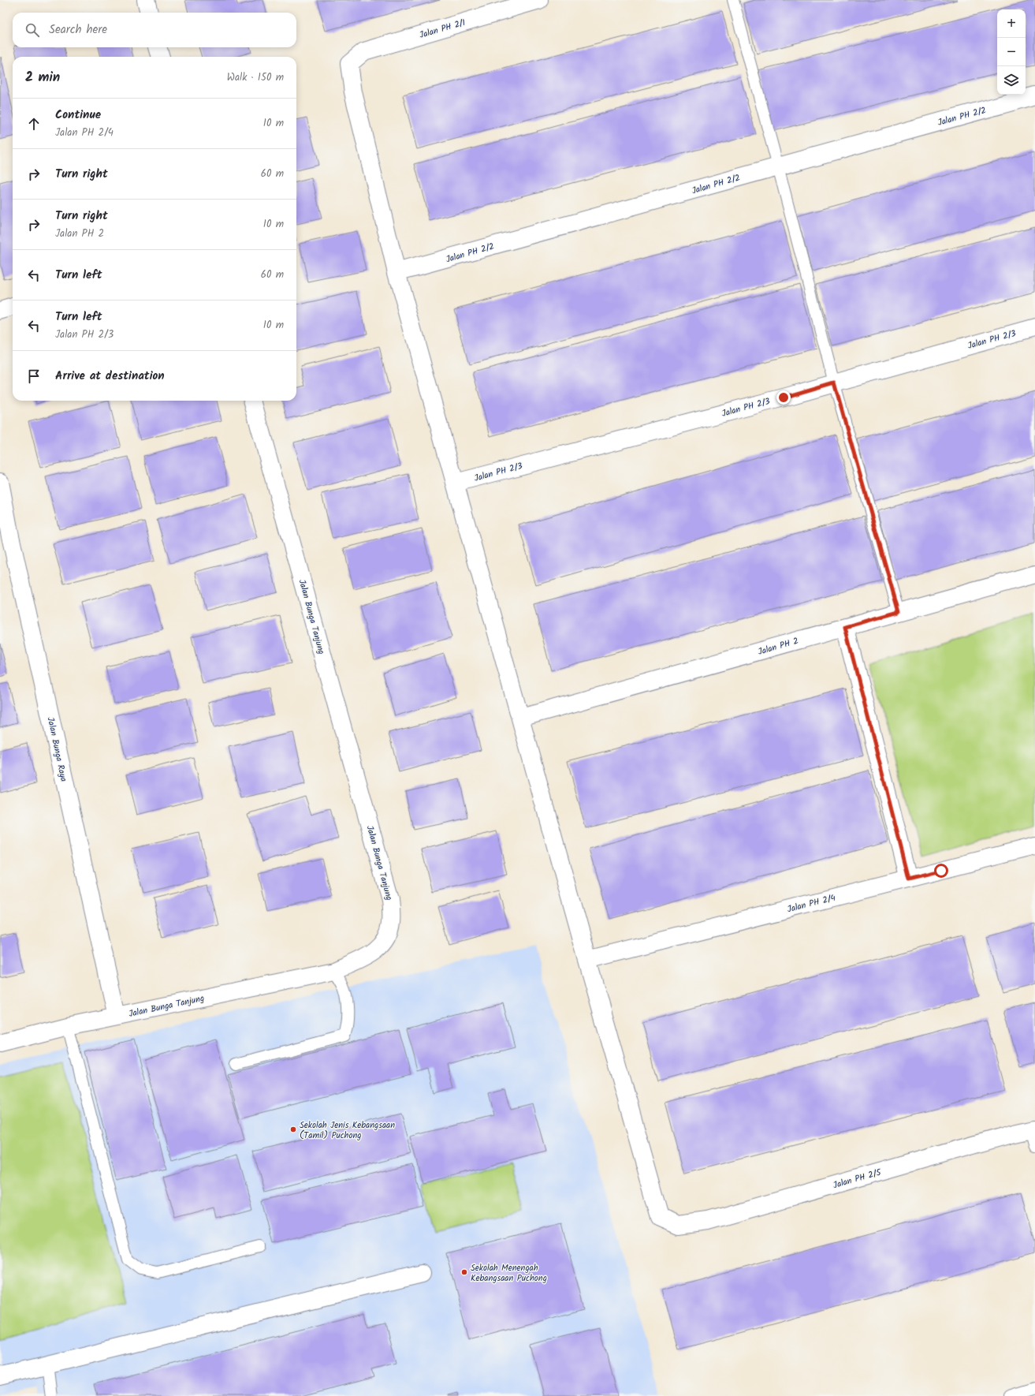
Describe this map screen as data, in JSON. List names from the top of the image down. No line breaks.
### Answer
{"streets":{"street":["Jalan PH 2/1","Jalan PH 2/2","Jalan PH 2/3","Jalan Bunga Tanjung","Jalan PH 2","Jalan Bunga Raya","Jalan PH 2/4","Jalan PH 2/5"]},"crossings":[["Jalan PH 2/1","Jalan PH 2/2"],["Jalan Bunga Tanjung","Jalan Bunga Raya"],["Jalan PH 2/4","Jalan PH 2/5"]],"places":["Sekolah Jenis Kebangsaan (Tamil) Puchong","Sekolah Menengah Kebangsaan Puchong"],"page":{"map_buttons":["+","−"],"search":"Search here","heading":["2 min","Walk · 150 m"],"list":[["Continue","Jalan PH 2/4","10 m"],["Turn right","60 m"],["Turn right","Jalan PH 2","10 m"],["Turn left","60 m"],["Turn left","Jalan PH 2/3","10 m"],"Arrive at destination"]}}
